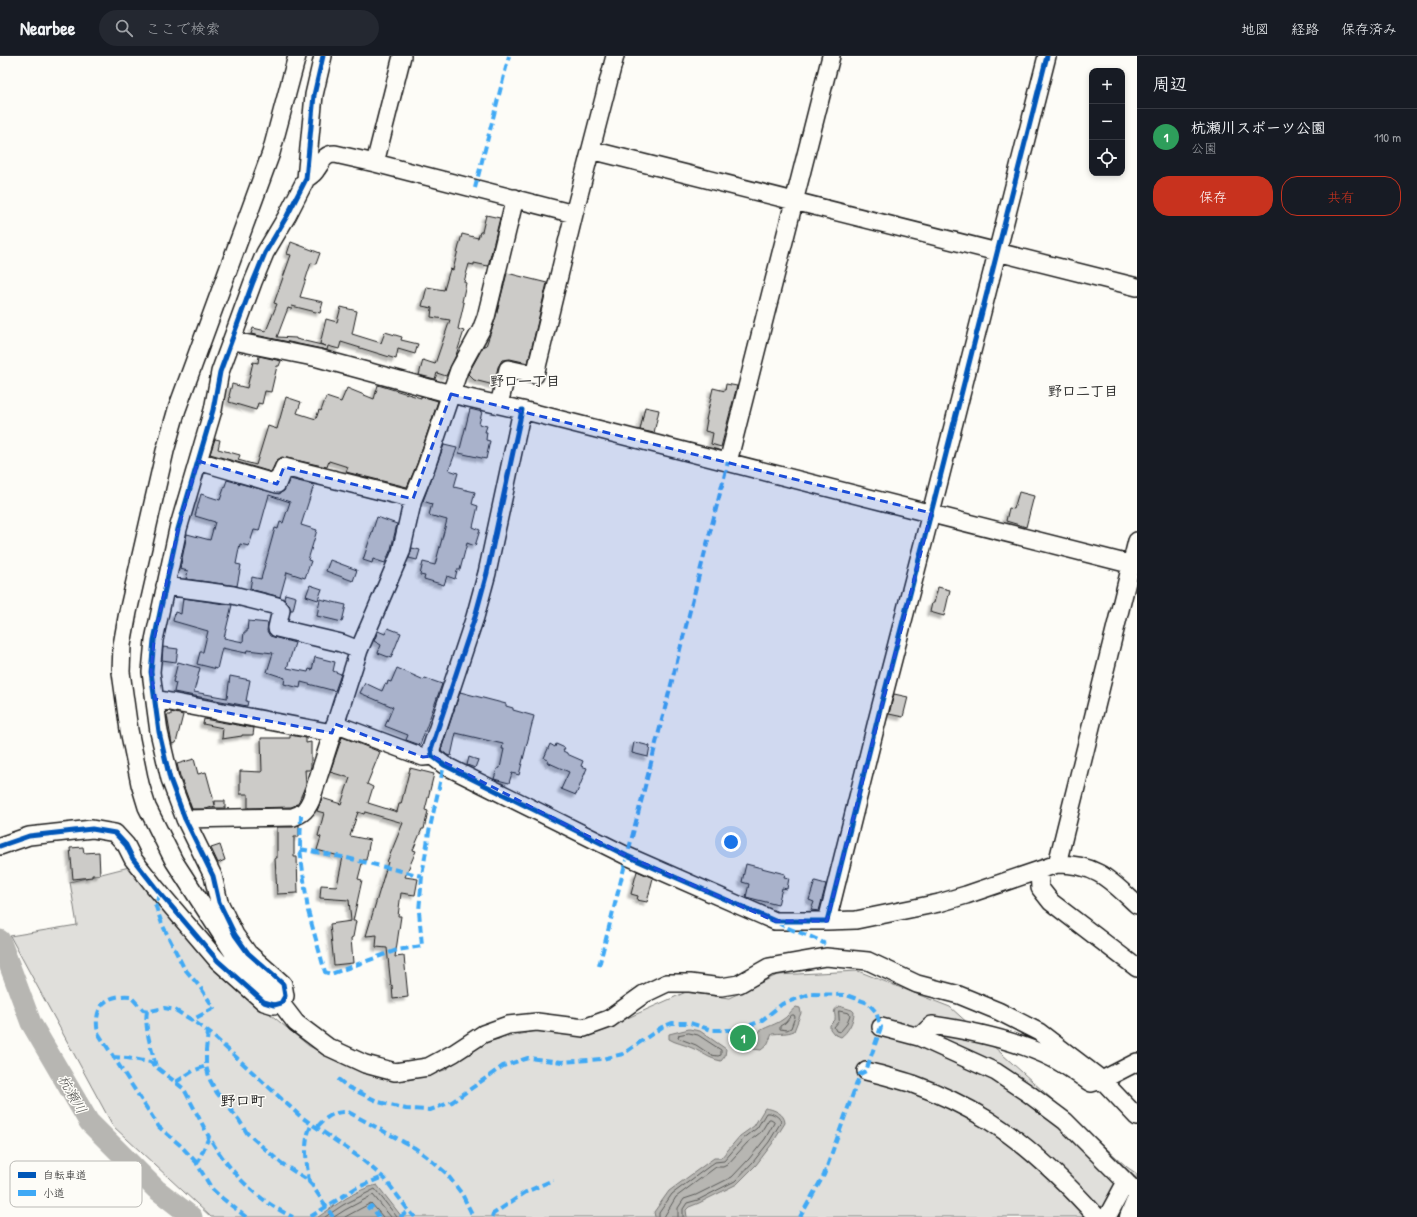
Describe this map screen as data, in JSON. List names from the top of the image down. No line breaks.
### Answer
{"districts":["野口一丁目","野口二丁目","野口町"],"water":["杭瀬川"],"legend":["自転車道","小道"],"page":{"header":"Nearbee","search":"ここで検索","nav":["地図","経路","保存済み"],"heading":"周辺","map_buttons":["+","−"],"list":[{"mark":"1","name":"杭瀬川スポーツ公園","note":"公園","value":"110 m"}],"buttons":["保存","共有"],"pins":"1"}}
